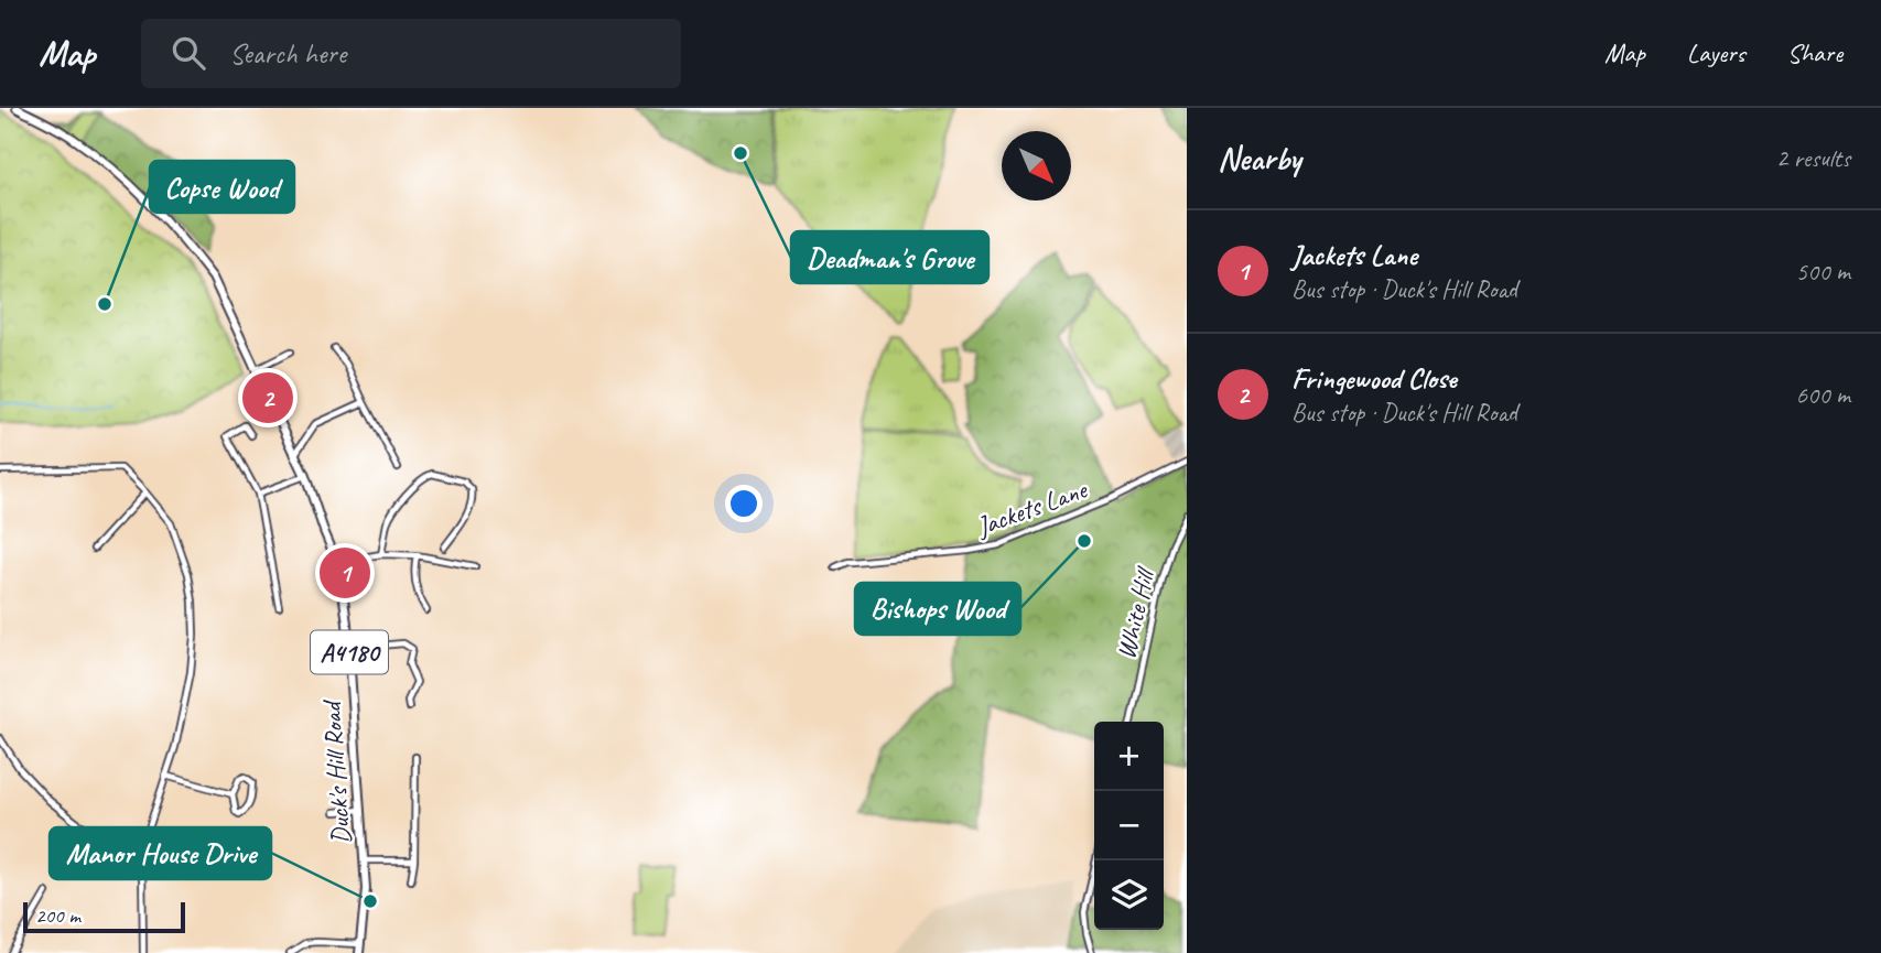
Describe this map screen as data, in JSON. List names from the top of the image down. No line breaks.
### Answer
{"streets":{"main road":["A4180","Duck's Hill Road"],"street":["Jackets Lane","White Hill"]},"places":["Deadman's Grove","Copse Wood","Bishops Wood","Manor House Drive"],"scale_bar":"200 m","north":"bottom right","page":{"header":"Map","search":"Search here","nav":["Map","Layers","Share"],"heading":["Nearby","2 results"],"list":[{"mark":"1","name":"Jackets Lane","note":"Bus stop · Duck's Hill Road","value":"500 m"},{"mark":"2","name":"Fringewood Close","note":"Bus stop · Duck's Hill Road","value":"600 m"}],"pins":["2","1"],"map_buttons":["+","−"],"scale":"200 m"}}
